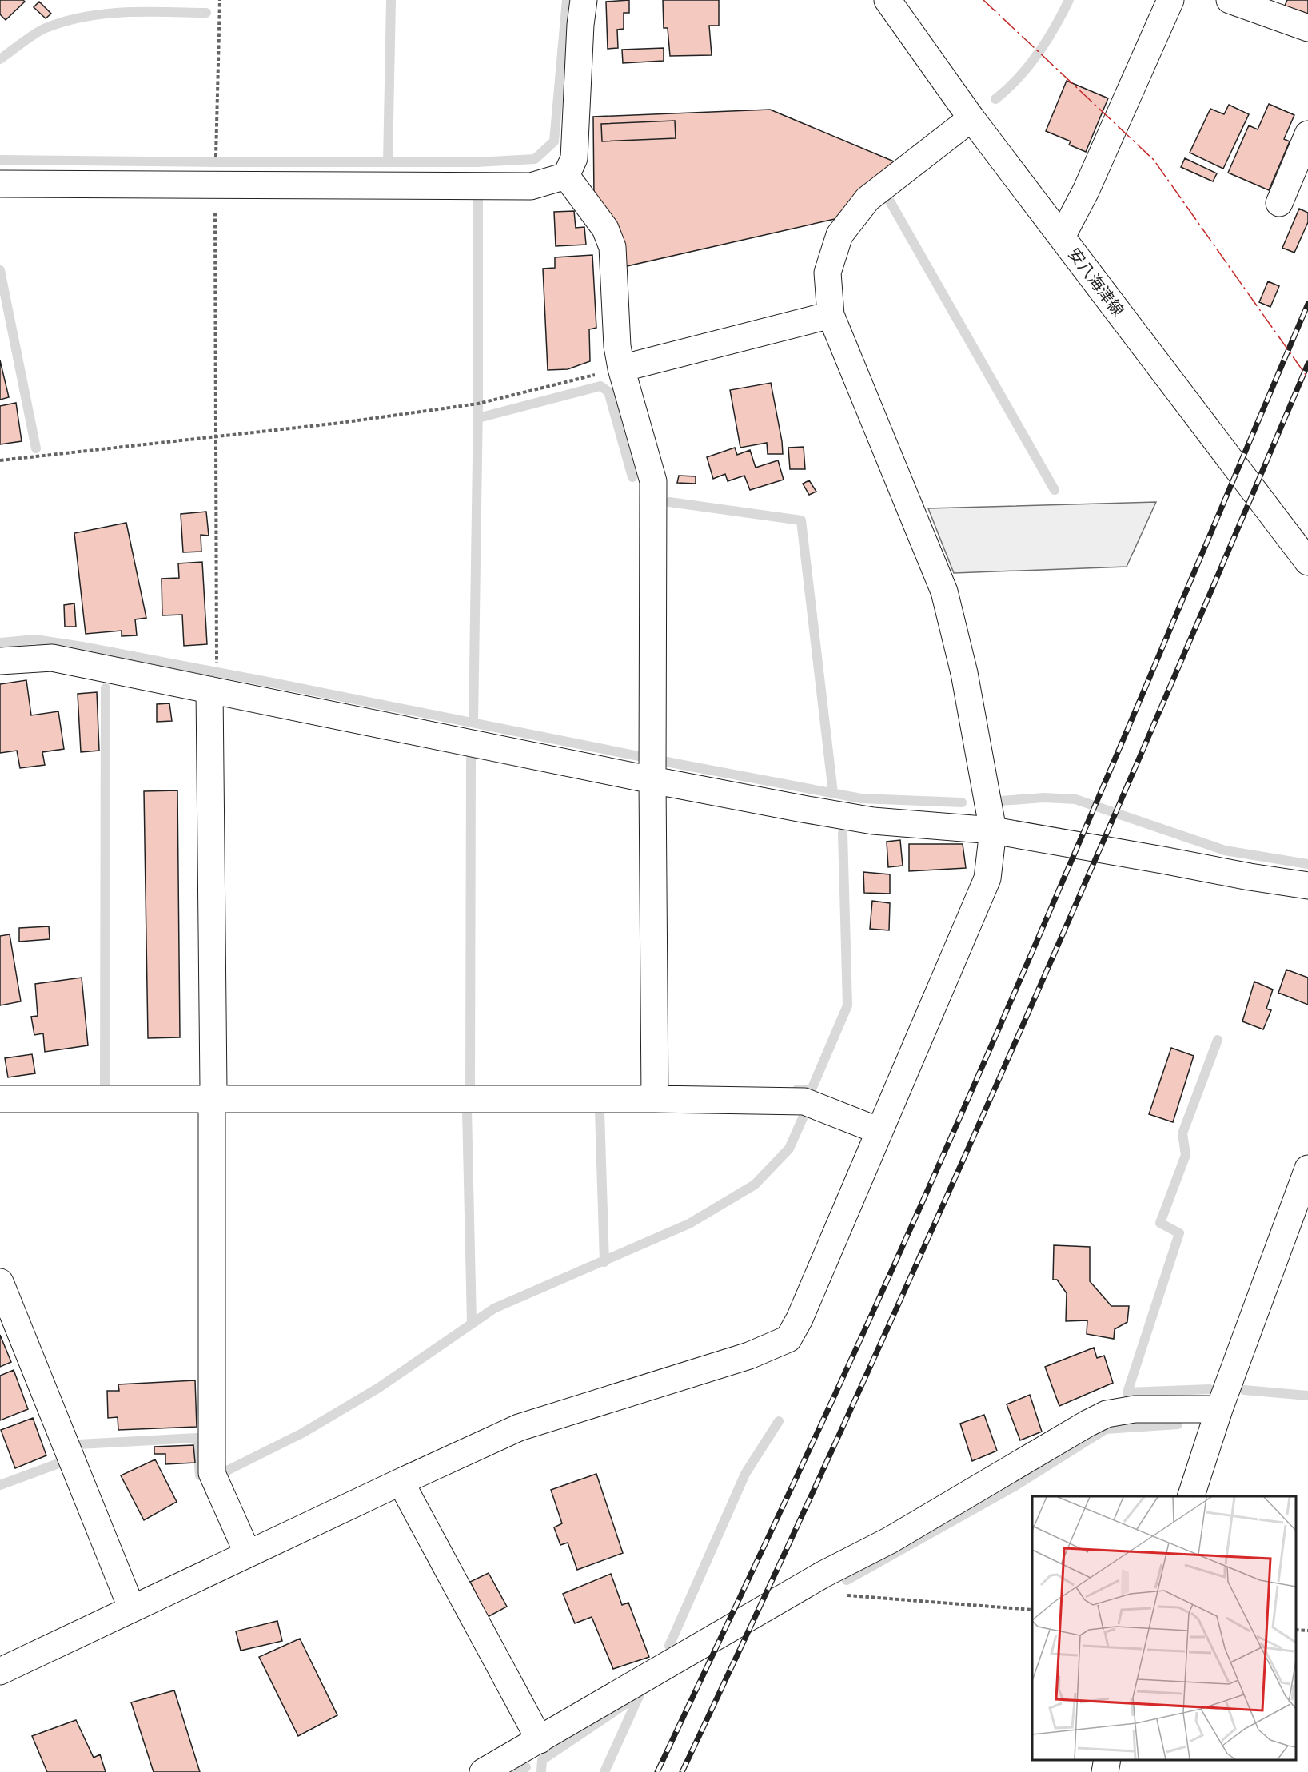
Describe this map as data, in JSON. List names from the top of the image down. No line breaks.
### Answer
{"streets":{"street":["安八海津線"]}}
